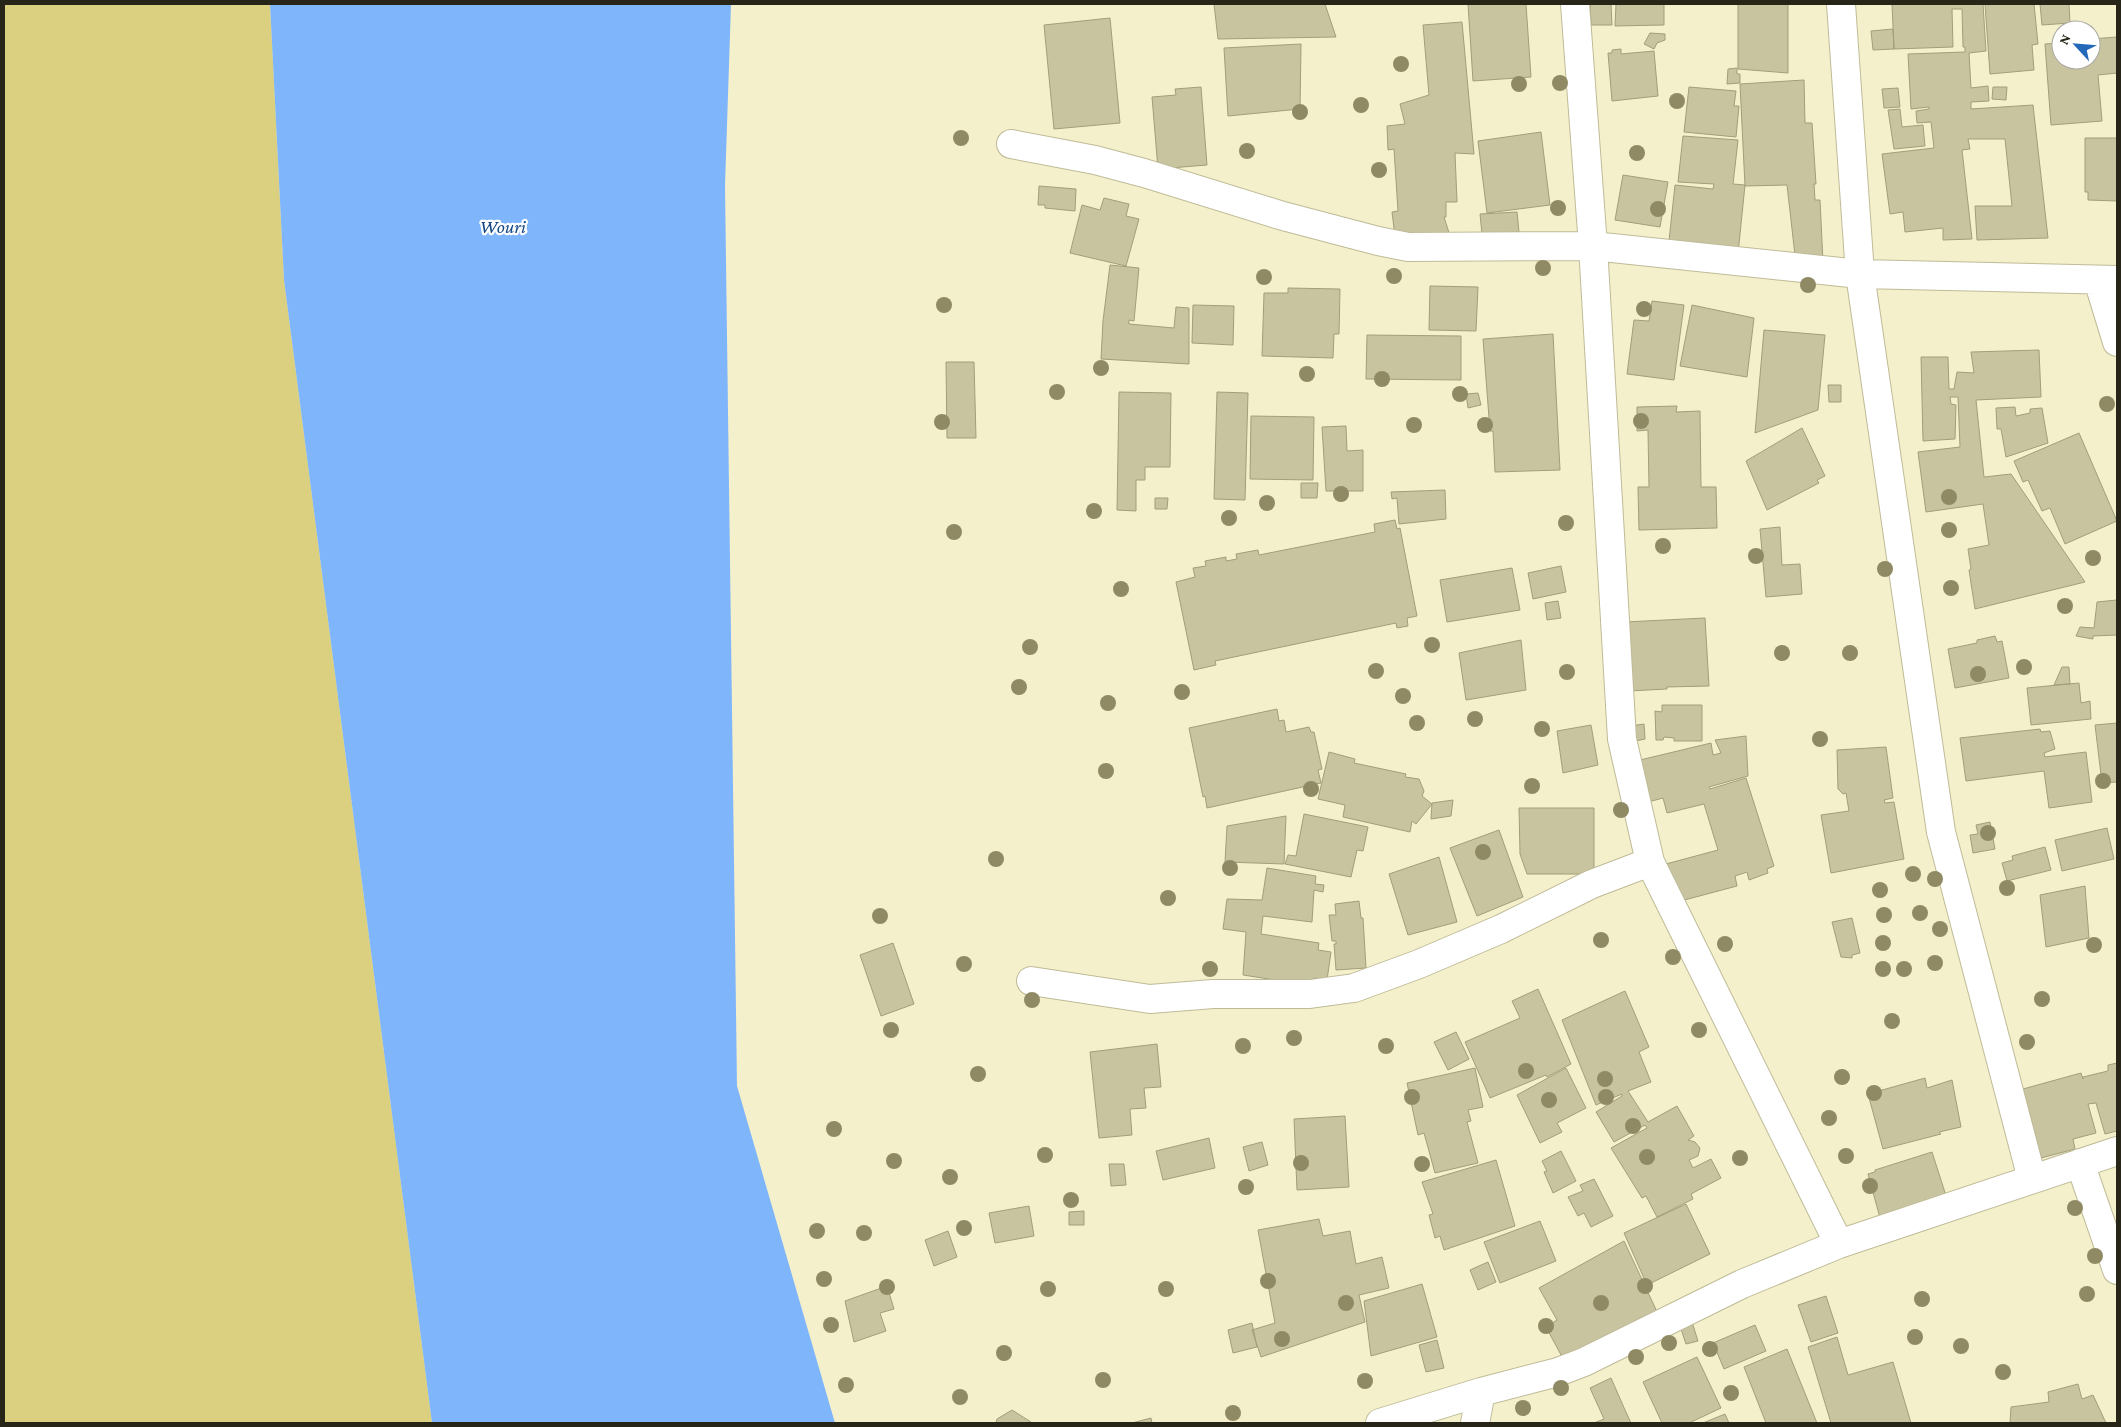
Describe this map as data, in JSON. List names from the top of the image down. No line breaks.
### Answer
{"water":["Wouri"],"north":"top left"}
